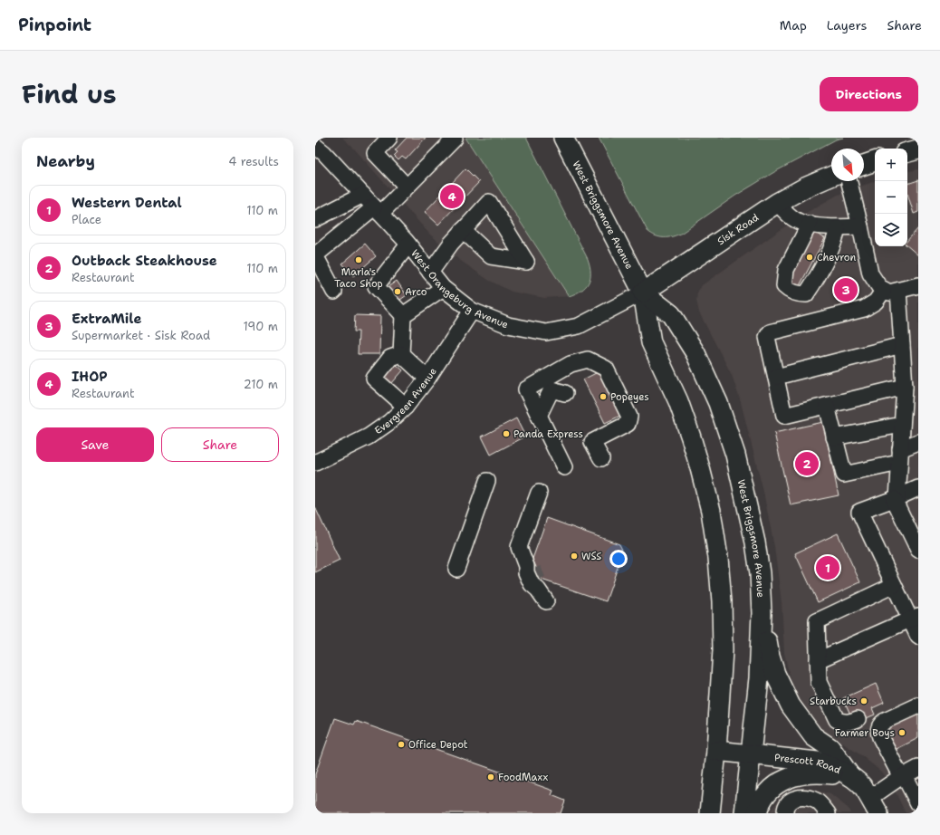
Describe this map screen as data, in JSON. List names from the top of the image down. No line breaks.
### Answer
{"streets":{"main road":["West Briggsmore Avenue","Sisk Road","Prescott Road"],"street":["West Orangeburg Avenue","Evergreen Avenue"]},"crossings":[["West Briggsmore Avenue","Sisk Road"],["West Briggsmore Avenue","West Orangeburg Avenue"],["West Briggsmore Avenue","Prescott Road"],["Sisk Road","West Orangeburg Avenue"],["West Orangeburg Avenue","Evergreen Avenue"]],"places":["Chevron","Maria's Taco Shop","Arco","Popeyes","Panda Express","WSS","Starbucks","Farmer Boys","Office Depot","FoodMaxx"],"north":"bottom right","page":{"header":"Pinpoint","nav":["Map","Layers","Share"],"title":"Find us","buttons":["Directions",["Save","Share"]],"heading":["Nearby","4 results"],"map_buttons":["+","−"],"pins":["4","3","2","1"],"list":[{"mark":"1","name":"Western Dental","note":"Place","value":"110 m"},{"mark":"2","name":"Outback Steakhouse","note":"Restaurant","value":"110 m"},{"mark":"3","name":"ExtraMile","note":"Supermarket · Sisk Road","value":"190 m"},{"mark":"4","name":"IHOP","note":"Restaurant","value":"210 m"}]}}
